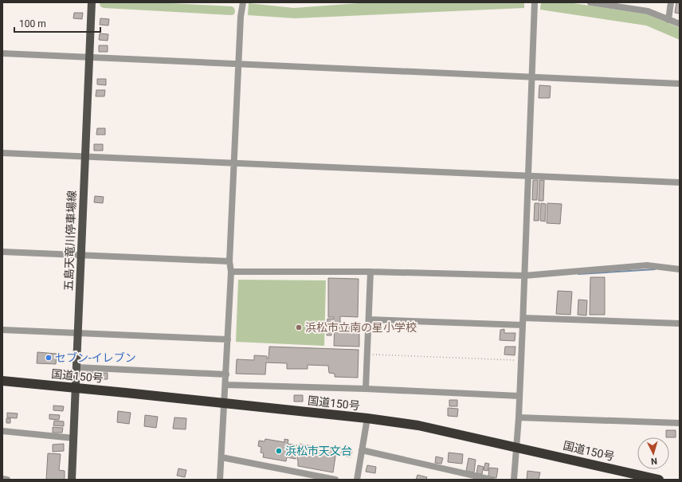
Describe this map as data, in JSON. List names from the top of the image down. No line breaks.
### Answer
{"streets":{"highway":["国道150号"],"main road":["五島天竜川停車場線"]},"crossings":[["五島天竜川停車場線","国道150号"]],"places":["浜松市立南の星小学校","セブン-イレブン","浜松市天文台"],"scale_bar":"100 m","north":"bottom"}
